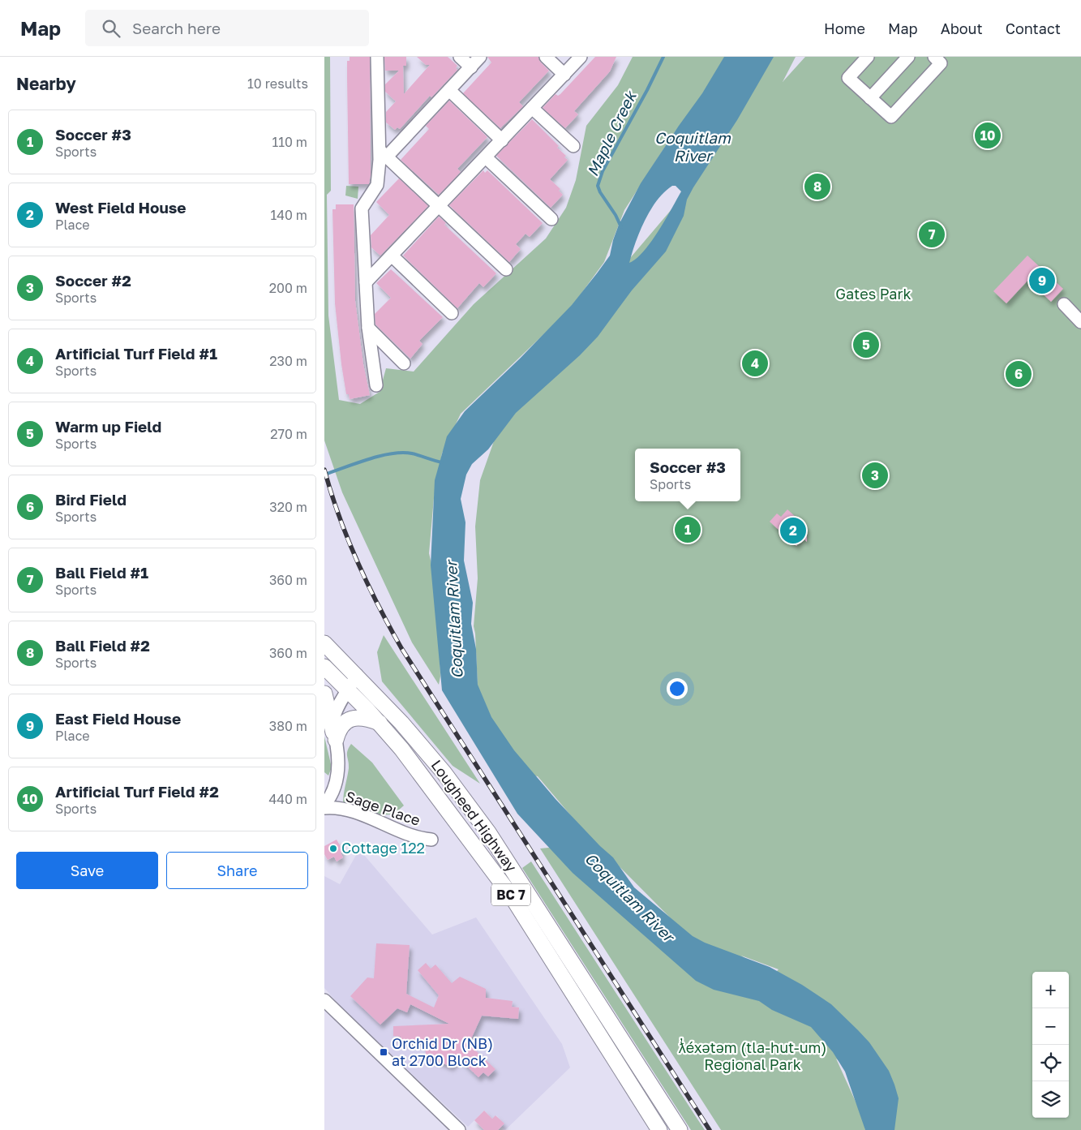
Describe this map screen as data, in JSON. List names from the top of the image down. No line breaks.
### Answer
{"streets":{"main road":["Lougheed Highway","BC 7"],"street":["Sage Place"]},"water":["Maple Creek","Coquitlam River"],"parks":["Gates Park","ƛ̓éxətəm (tla-hut-um) Regional Park"],"places":{"other":["Cottage 122"],"transit":["Orchid Dr (NB) at 2700 Block"]},"page":{"header":"Map","search":"Search here","nav":["Home","Map","About","Contact"],"heading":["Nearby","10 results"],"list":[{"mark":"1","name":"Soccer #3","note":"Sports","value":"110 m"},{"mark":"2","name":"West Field House","note":"Place","value":"140 m"},{"mark":"3","name":"Soccer #2","note":"Sports","value":"200 m"},{"mark":"4","name":"Artificial Turf Field #1","note":"Sports","value":"230 m"},{"mark":"5","name":"Warm up Field","note":"Sports","value":"270 m"},{"mark":"6","name":"Bird Field","note":"Sports","value":"320 m"},{"mark":"7","name":"Ball Field #1","note":"Sports","value":"360 m"},{"mark":"8","name":"Ball Field #2","note":"Sports","value":"360 m"},{"mark":"9","name":"East Field House","note":"Place","value":"380 m"},{"mark":"10","name":"Artificial Turf Field #2","note":"Sports","value":"440 m"}],"pins":["10","8","7","9","5","4","6","3","1","2"],"popup":["Soccer #3","Sports"],"buttons":["Save","Share"],"map_buttons":["+","−"]}}
